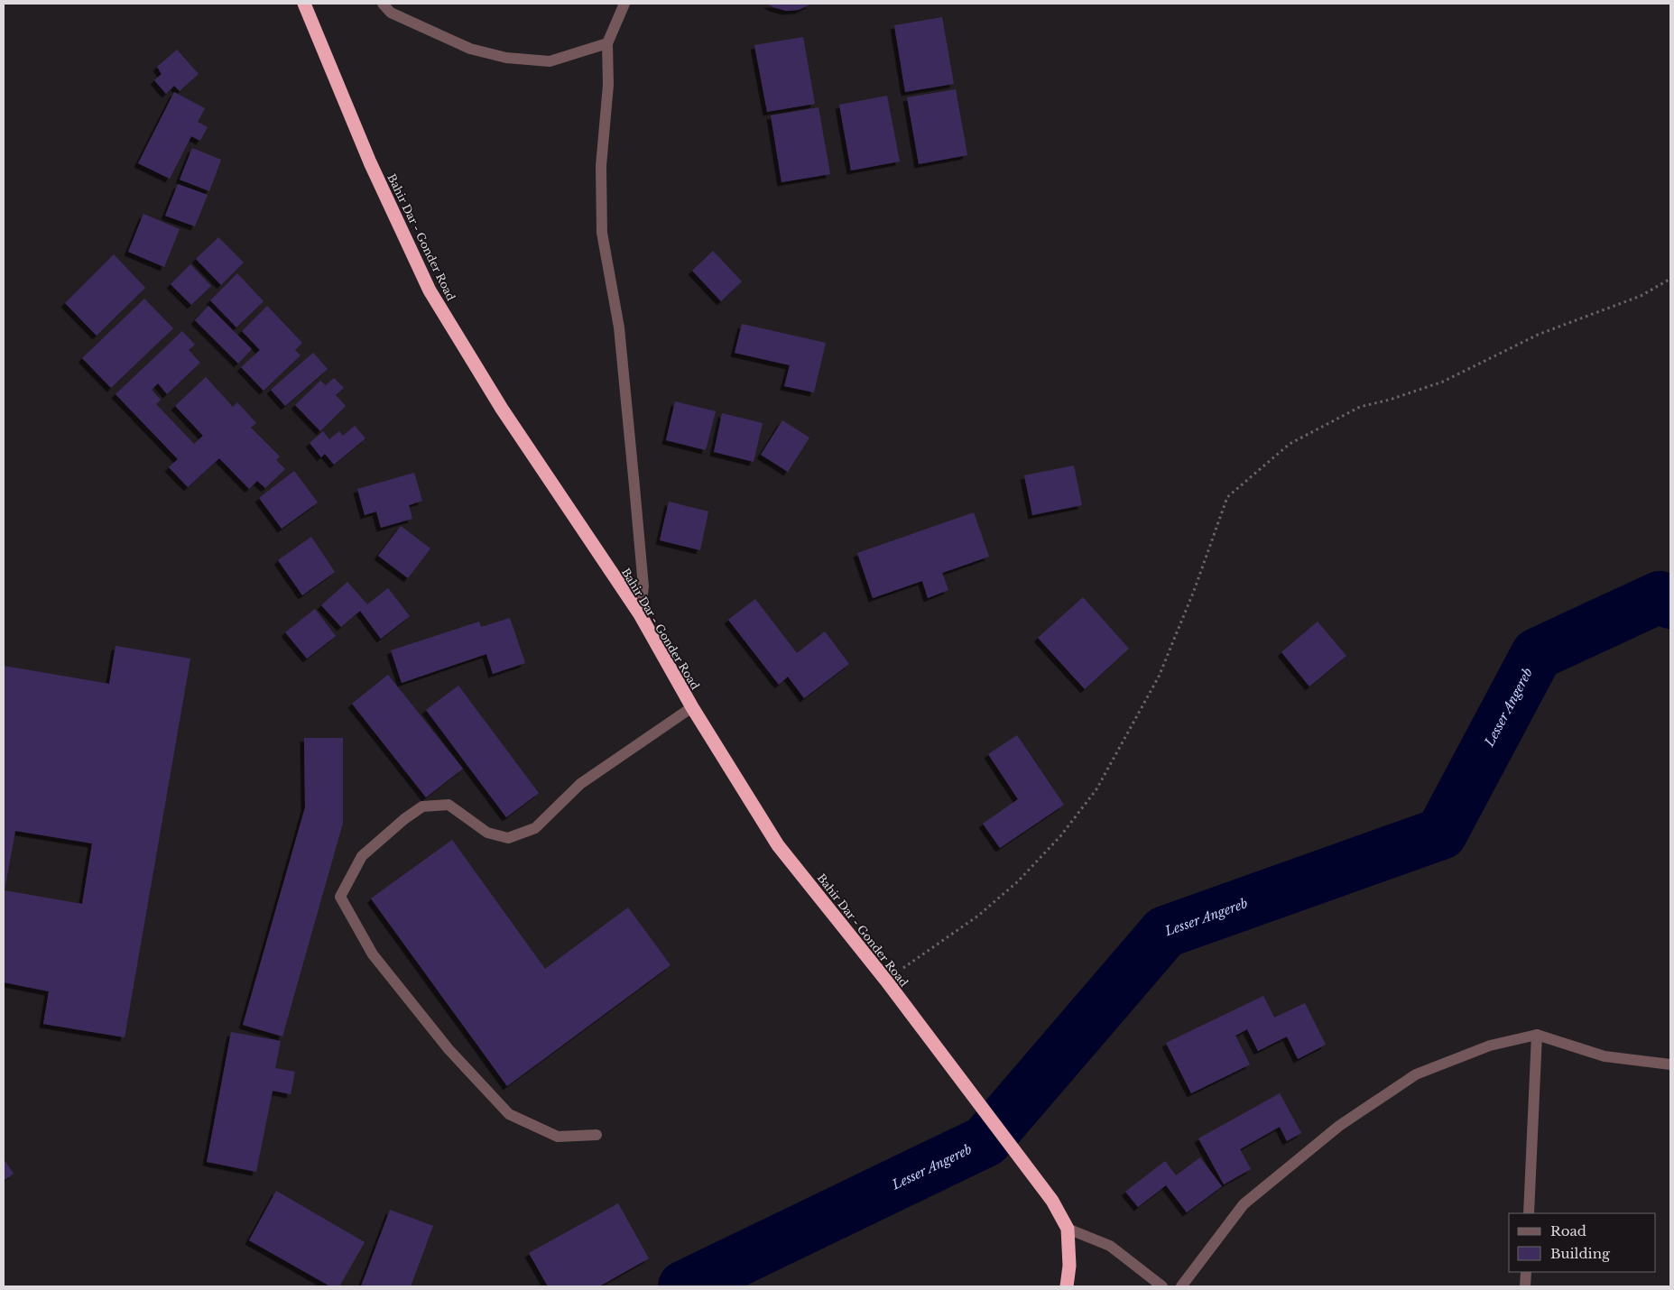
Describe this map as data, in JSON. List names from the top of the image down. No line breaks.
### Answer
{"streets":{"highway":["Bahir Dar - Gonder Road"]},"water":["Lesser Angereb"],"legend":["Road","Building"]}
